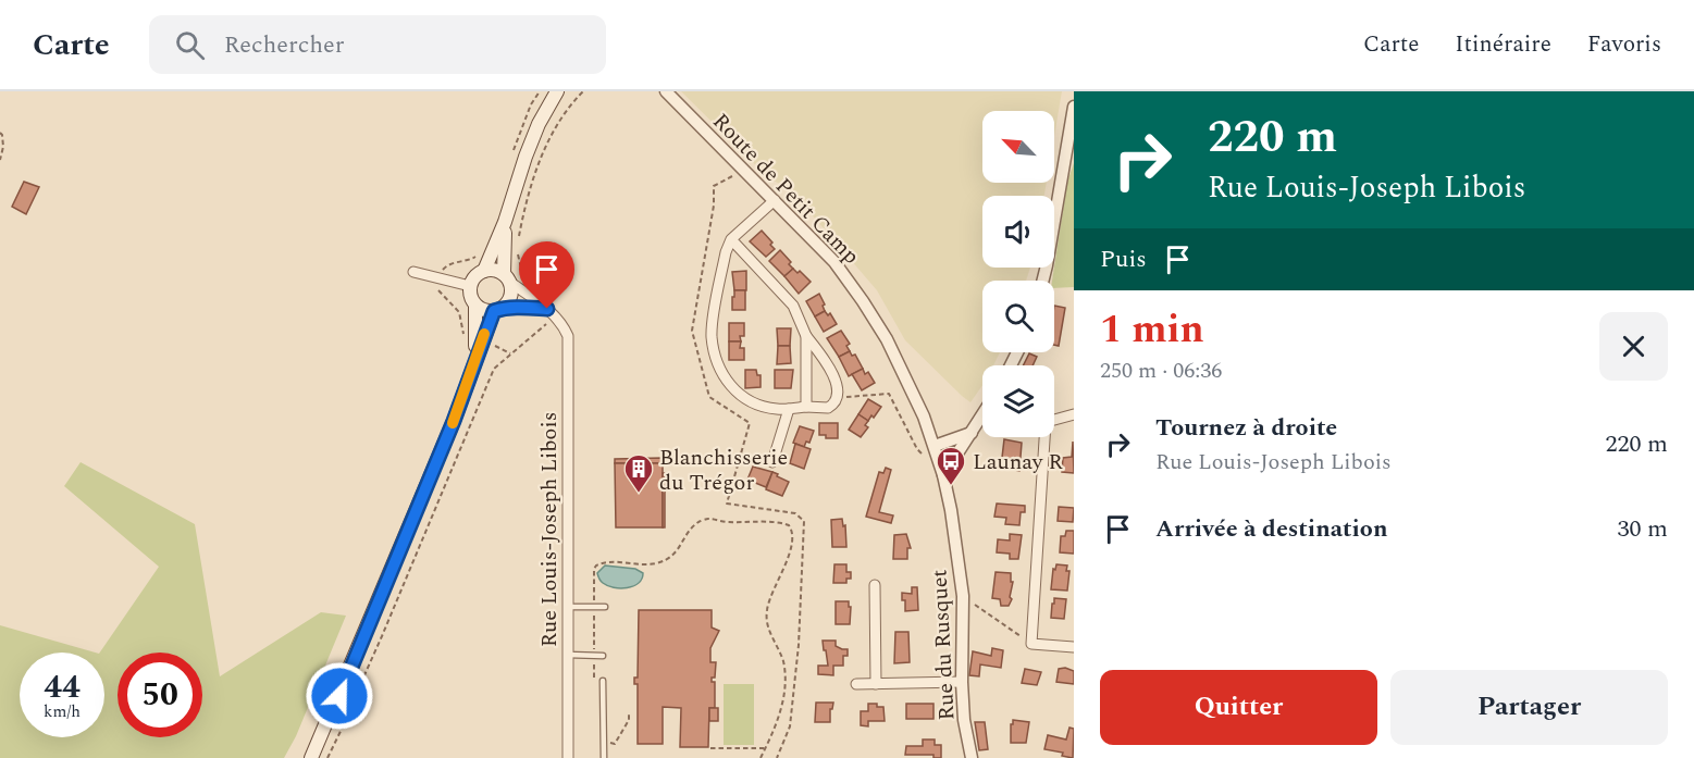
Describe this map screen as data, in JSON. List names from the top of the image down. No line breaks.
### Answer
{"streets":{"street":["Route de Petit Camp","Rue Louis-Joseph Libois","Rue du Rusquet"]},"crossings":[["Route de Petit Camp","Rue du Rusquet"]],"places":{"bus stop":["Launay R"],"building":["Blanchisserie du Trégor"]},"north":"top left","page":{"header":"Carte","search":"Rechercher","nav":["Carte","Itinéraire","Favoris"],"turn":["220 m","Rue Louis-Joseph Libois"],"then":"Puis","heading":["1 min","250 m · 06:36"],"list":[{"name":"Tournez à droite","note":"Rue Louis-Joseph Libois","value":"220 m"},{"name":"Arrivée à destination","value":"30 m"}],"speed":"44 km/h","limit":"50","buttons":["Quitter","Partager"]}}
